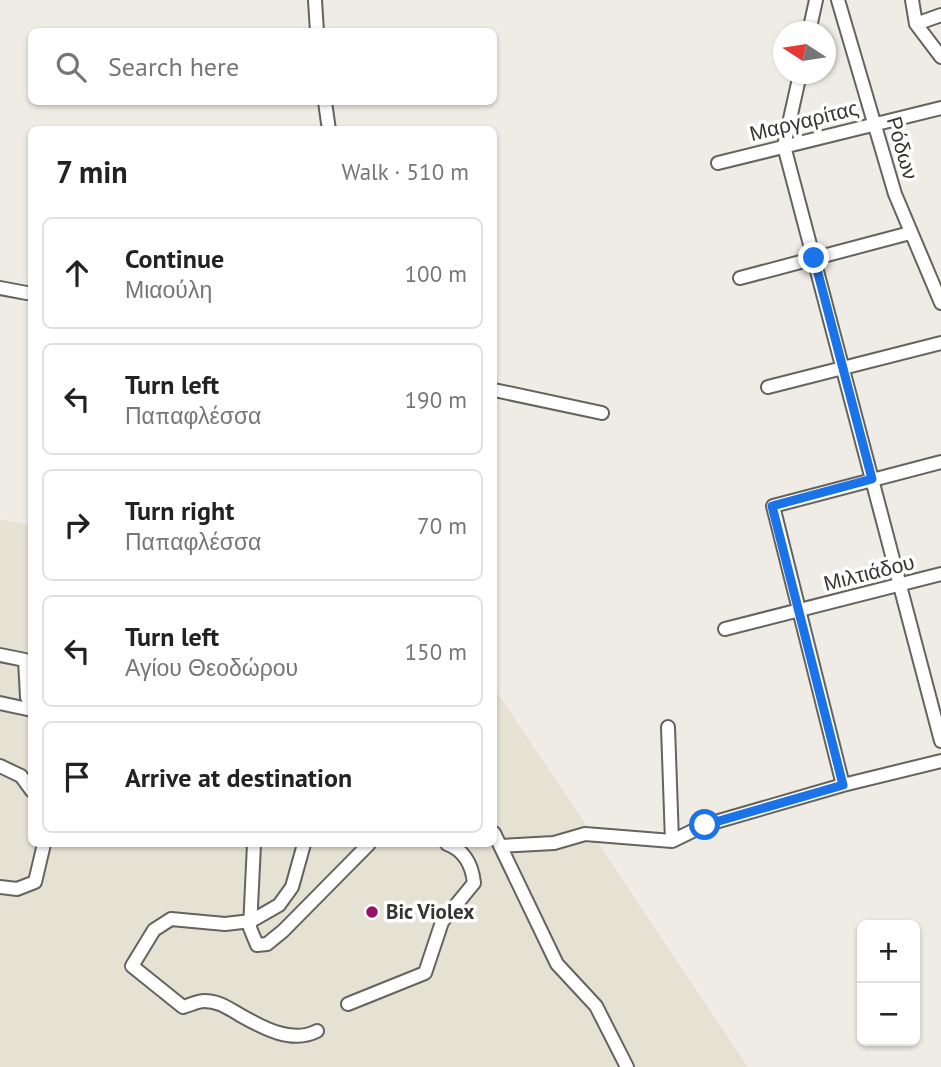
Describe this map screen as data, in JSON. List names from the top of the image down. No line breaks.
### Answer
{"streets":{"street":["Μαργαρίτας","Ρόδων","Μιλτιάδου"]},"crossings":[["Μαργαρίτας","Ρόδων"]],"places":["Bic Violex"],"north":"left","page":{"search":"Search here","heading":["7 min","Walk · 510 m"],"list":[["Continue","Μιαούλη","100 m"],["Turn left","Παπαφλέσσα","190 m"],["Turn right","Παπαφλέσσα","70 m"],["Turn left","Αγίου Θεοδώρου","150 m"],"Arrive at destination"],"map_buttons":["+","−"]}}
